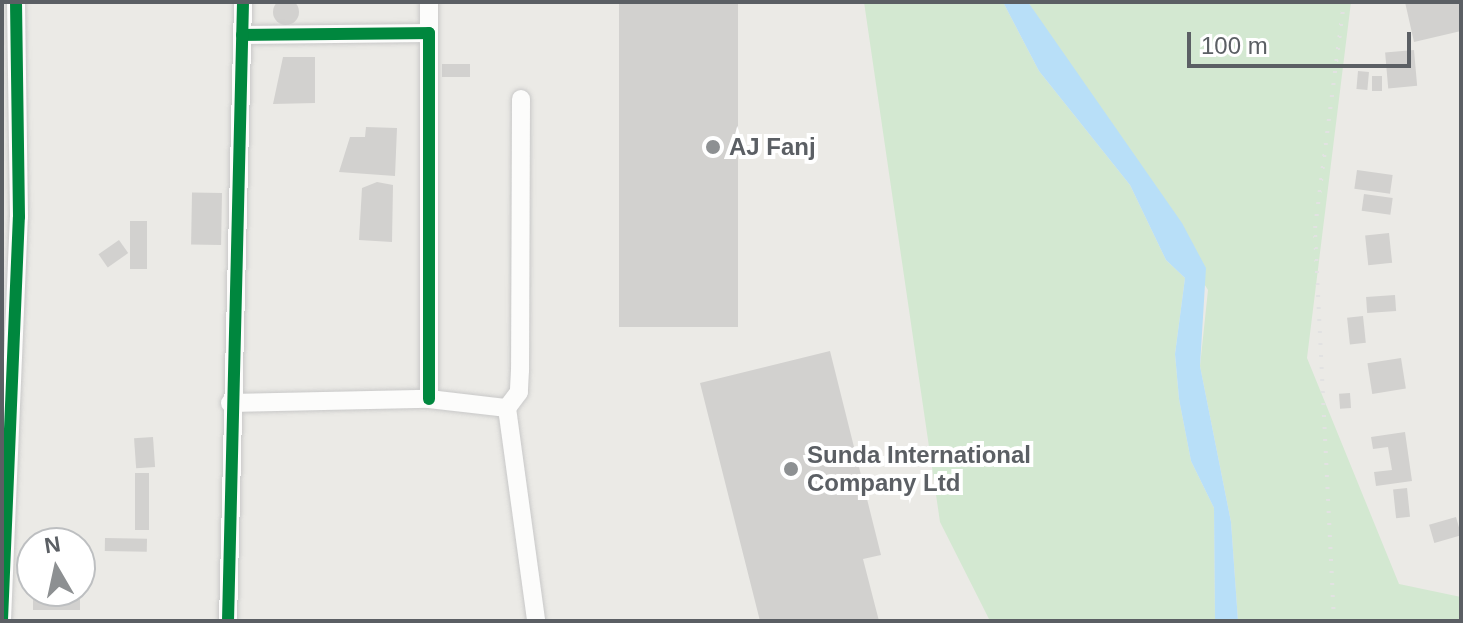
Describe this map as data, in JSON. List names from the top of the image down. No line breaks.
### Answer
{"places":["AJ Fanj","Sunda International Company Ltd"],"scale_bar":"100 m","north":"top"}
